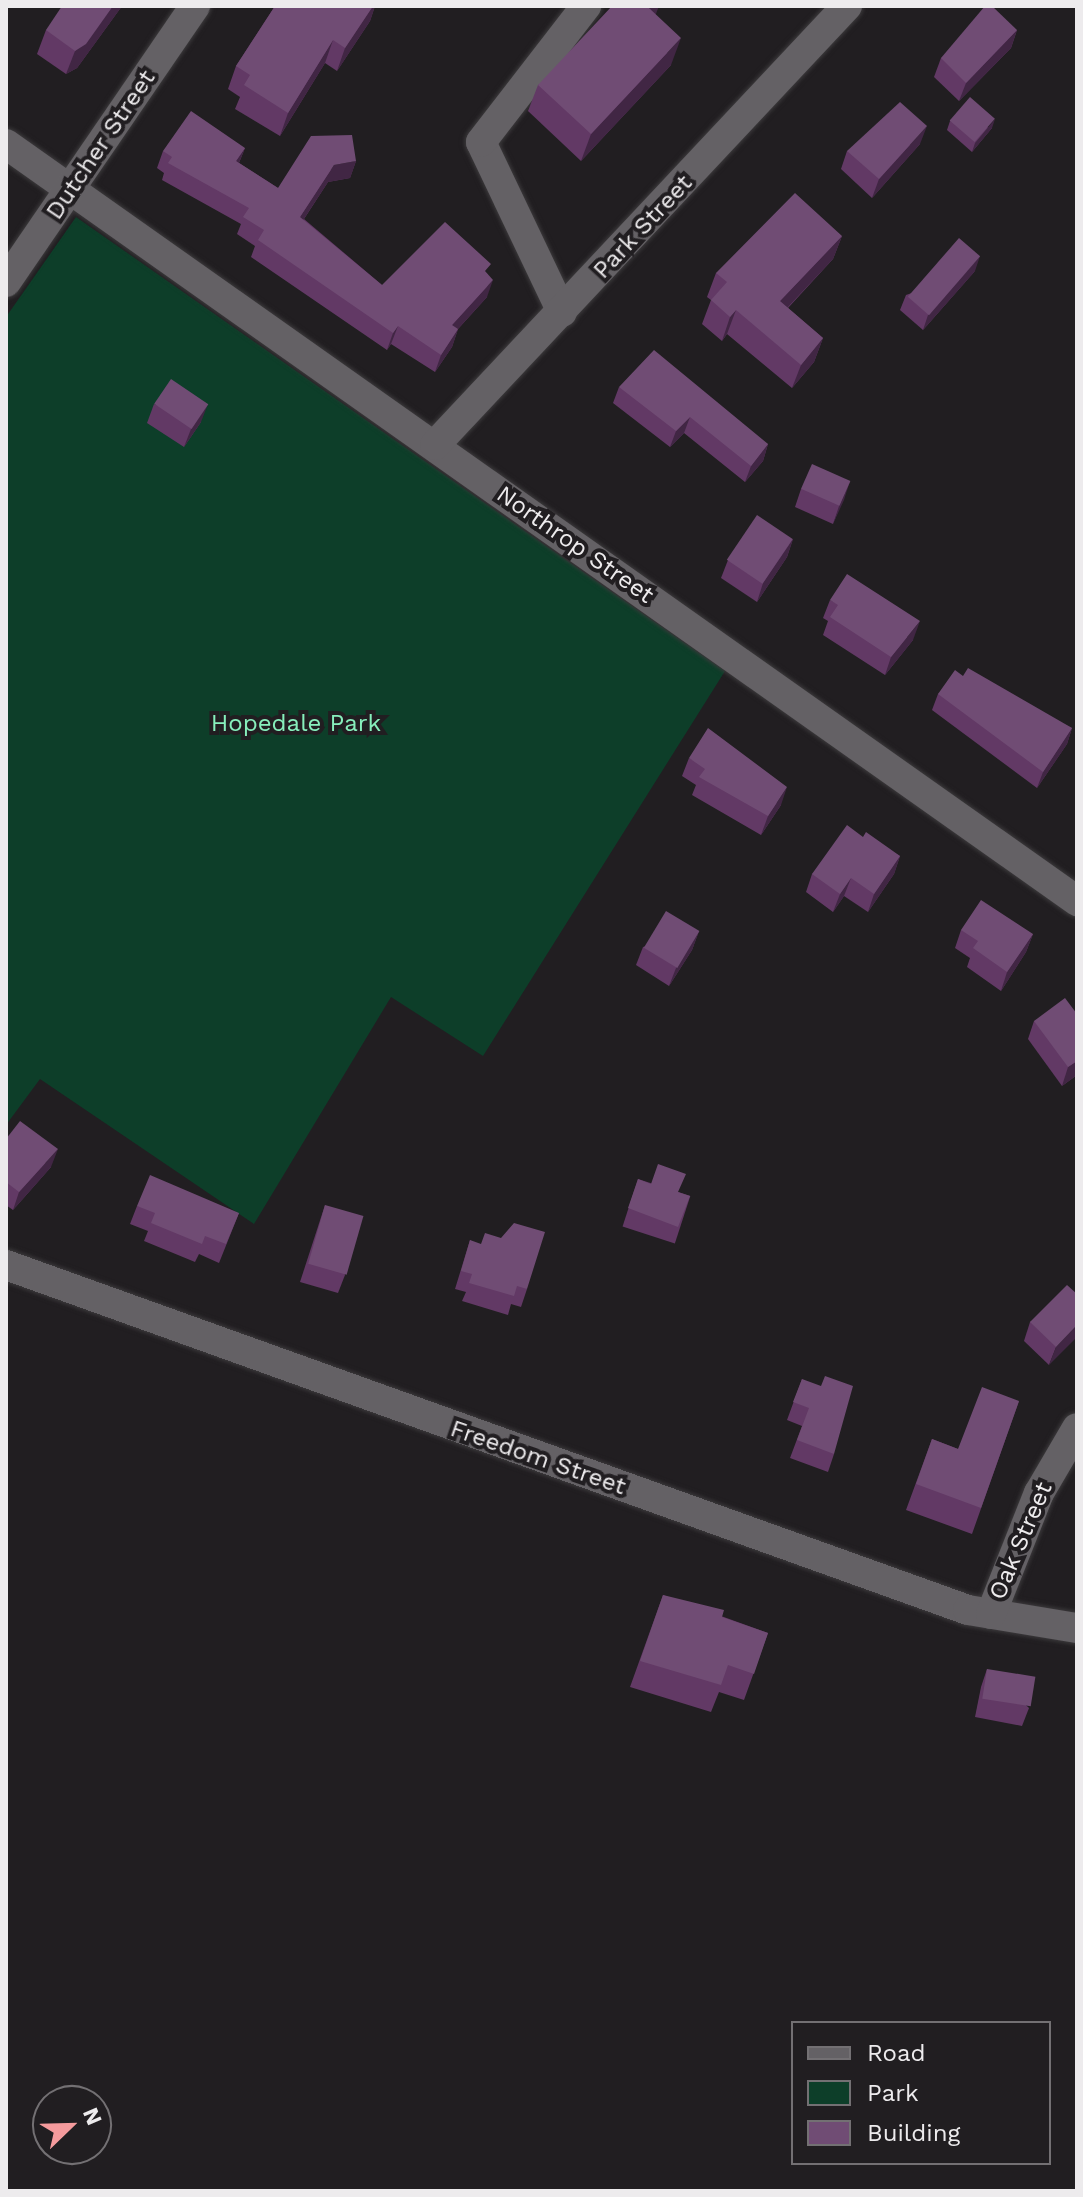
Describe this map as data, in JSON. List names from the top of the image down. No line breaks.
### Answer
{"streets":{"street":["Dutcher Street","Park Street","Northrop Street","Freedom Street","Oak Street"]},"crossings":[["Dutcher Street","Northrop Street"],["Park Street","Northrop Street"],["Freedom Street","Oak Street"]],"parks":["Hopedale Park"],"legend":["Road","Park","Building"],"north":"top right"}
